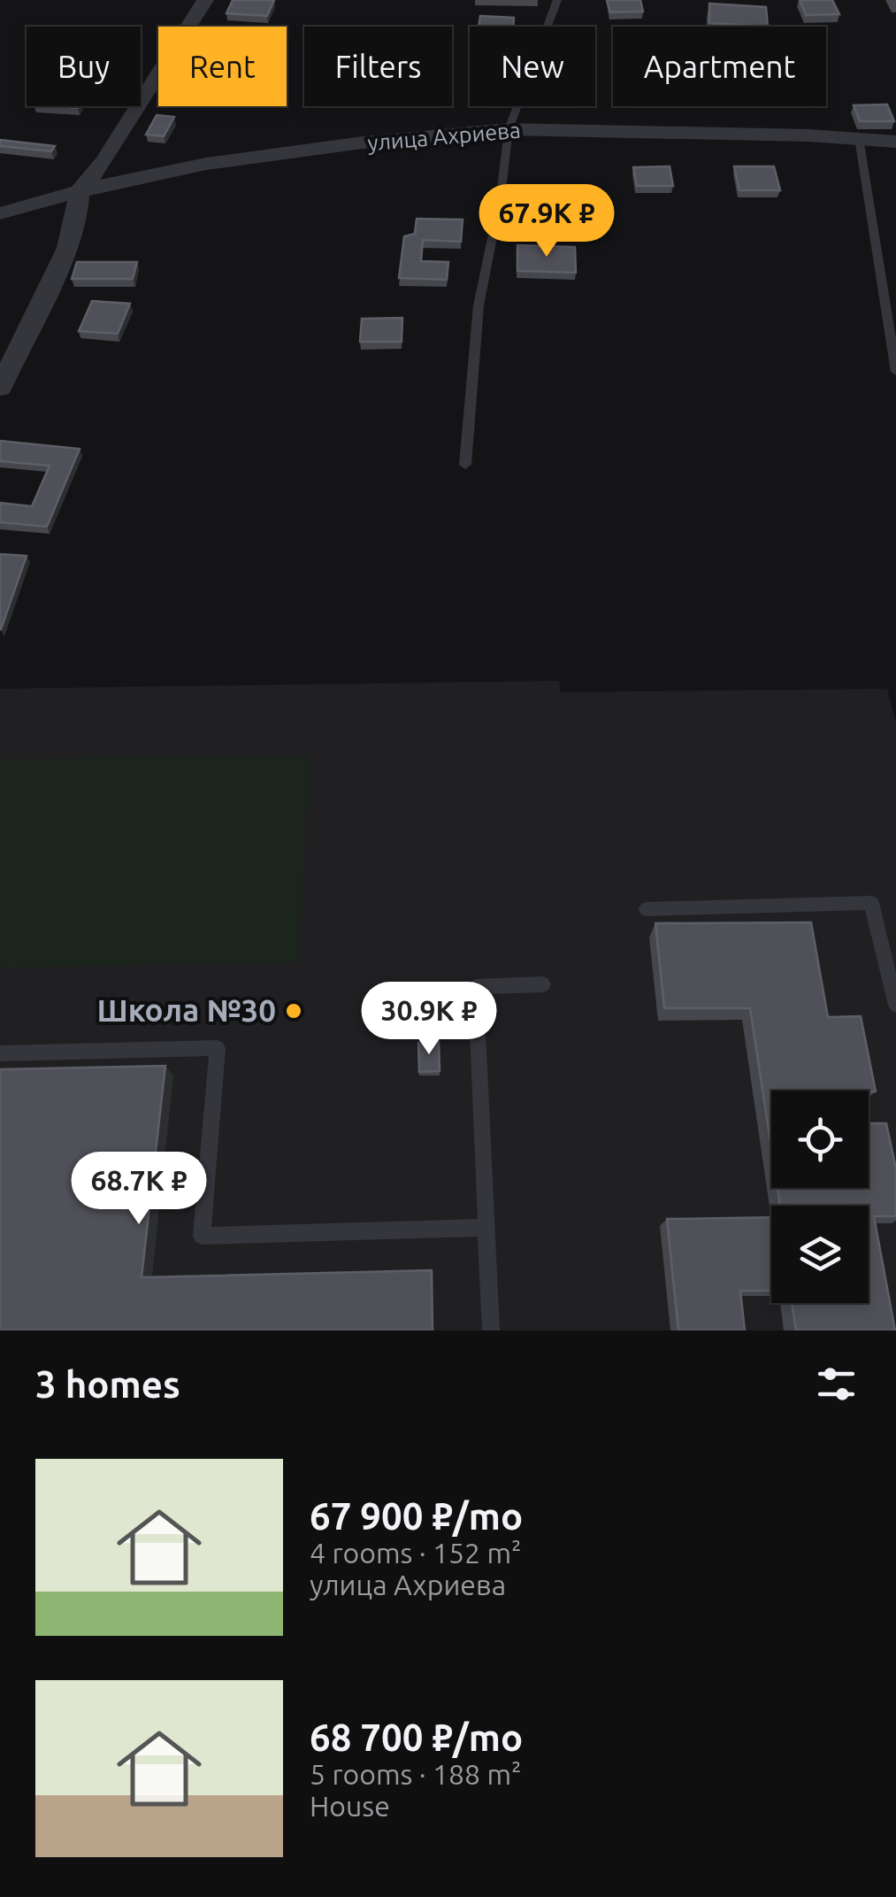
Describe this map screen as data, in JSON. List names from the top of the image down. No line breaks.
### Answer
{"streets":{"street":["улица Ахриева"]},"places":["Школа №30"],"page":{"chip":["Buy","Rent","Filters","New","Apartment"],"price":["67.9K ₽","30.9K ₽","68.7K ₽"],"heading":"3 homes","list":[{"name":"67 900 ₽/mo","note":"4 rooms · 152 m² · улица Ахриева"},{"name":"68 700 ₽/mo","note":"5 rooms · 188 m² · House"}]}}
